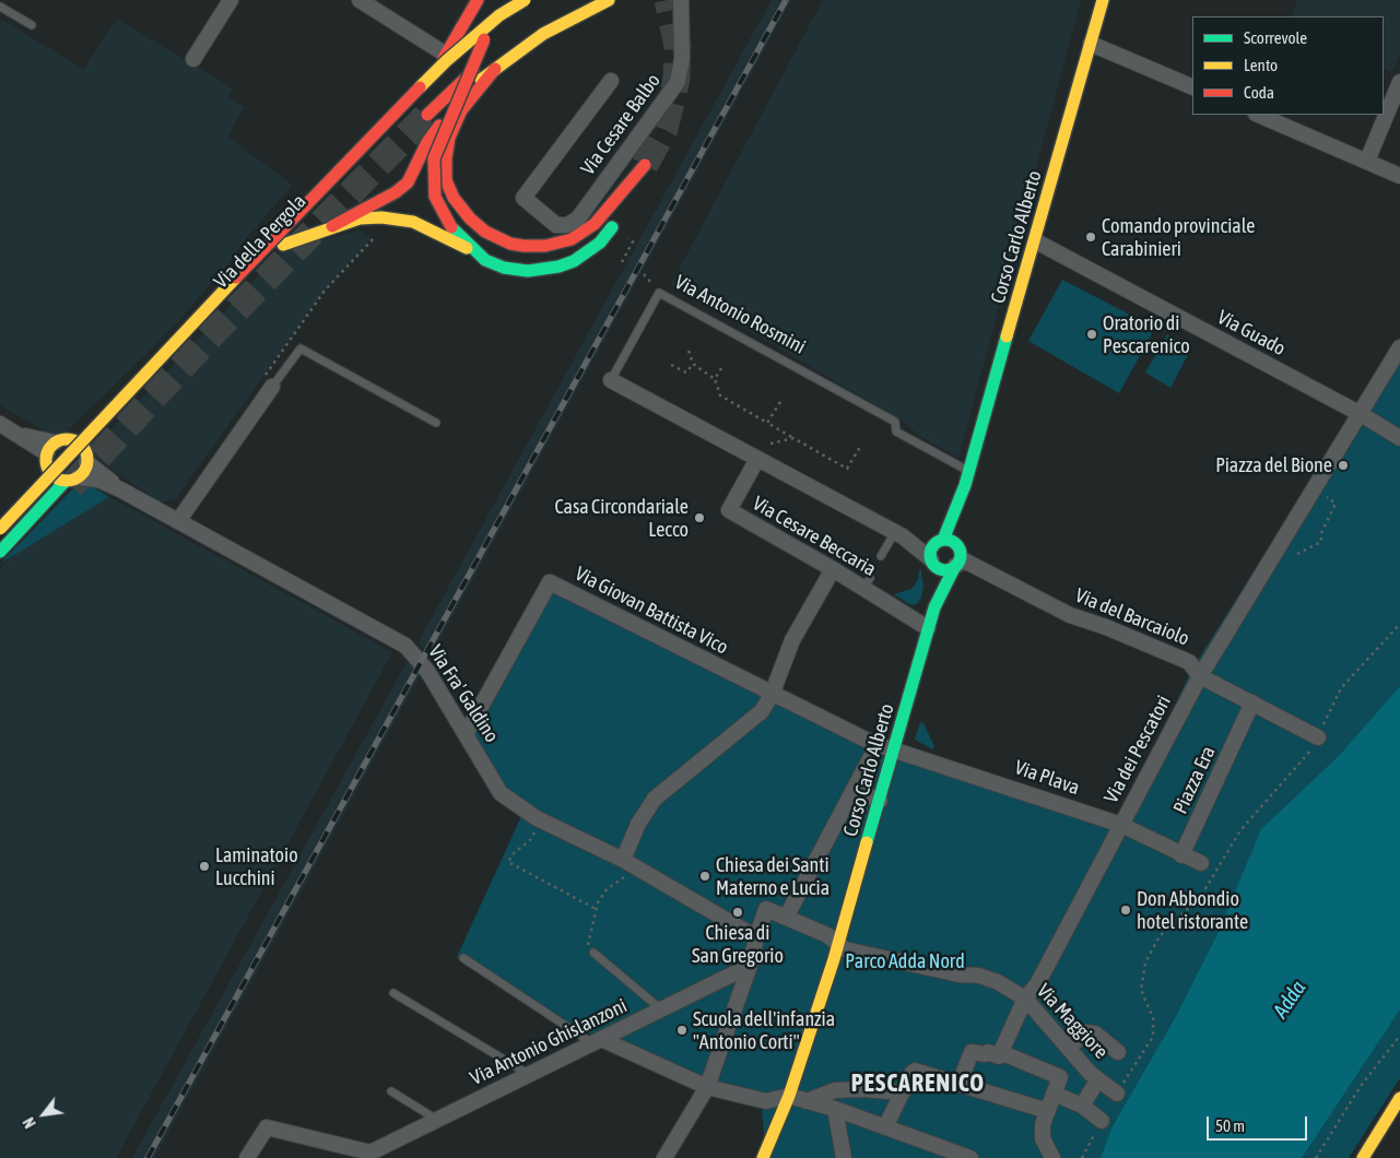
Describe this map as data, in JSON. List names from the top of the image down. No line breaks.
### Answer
{"streets":{"main road":["Corso Carlo Alberto","Via della Pergola"],"street":["Via Cesare Balbo","Via Antonio Rosmini","Via Guado","Via Cesare Beccaria","Via Giovan Battista Vico","Via del Barcaiolo","Via Fra' Galdino","Via dei Pescatori","Via Plava","Piazza Era","Via Maggiore","Via Antonio Ghislanzoni"]},"crossings":[["Corso Carlo Alberto","Via Antonio Rosmini"],["Corso Carlo Alberto","Via Guado"],["Corso Carlo Alberto","Via Cesare Beccaria"],["Corso Carlo Alberto","Via del Barcaiolo"],["Corso Carlo Alberto","Via Plava"],["Corso Carlo Alberto","Via Maggiore"],["Via della Pergola","Via Fra' Galdino"],["Via Antonio Rosmini","Via Cesare Beccaria"],["Via Antonio Rosmini","Via del Barcaiolo"],["Via Guado","Via dei Pescatori"],["Via Giovan Battista Vico","Via Fra' Galdino"],["Via Giovan Battista Vico","Via Plava"],["Via del Barcaiolo","Via dei Pescatori"],["Via del Barcaiolo","Piazza Era"],["Via Fra' Galdino","Via Maggiore"],["Via dei Pescatori","Via Plava"],["Via dei Pescatori","Via Maggiore"],["Via Plava","Piazza Era"]],"districts":["PESCARENICO"],"water":["Adda"],"parks":["Parco Adda Nord"],"places":["Comando provinciale Carabinieri","Oratorio di Pescarenico","Piazza del Bione","Casa Circondariale Lecco","Laminatoio Lucchini","Chiesa dei Santi Materno e Lucia","Don Abbondio hotel ristorante","Chiesa di San Gregorio","Scuola dell'infanzia \"Antonio Corti\""],"legend":["Scorrevole","Lento","Coda"],"scale_bar":"50 m","north":"bottom left"}
